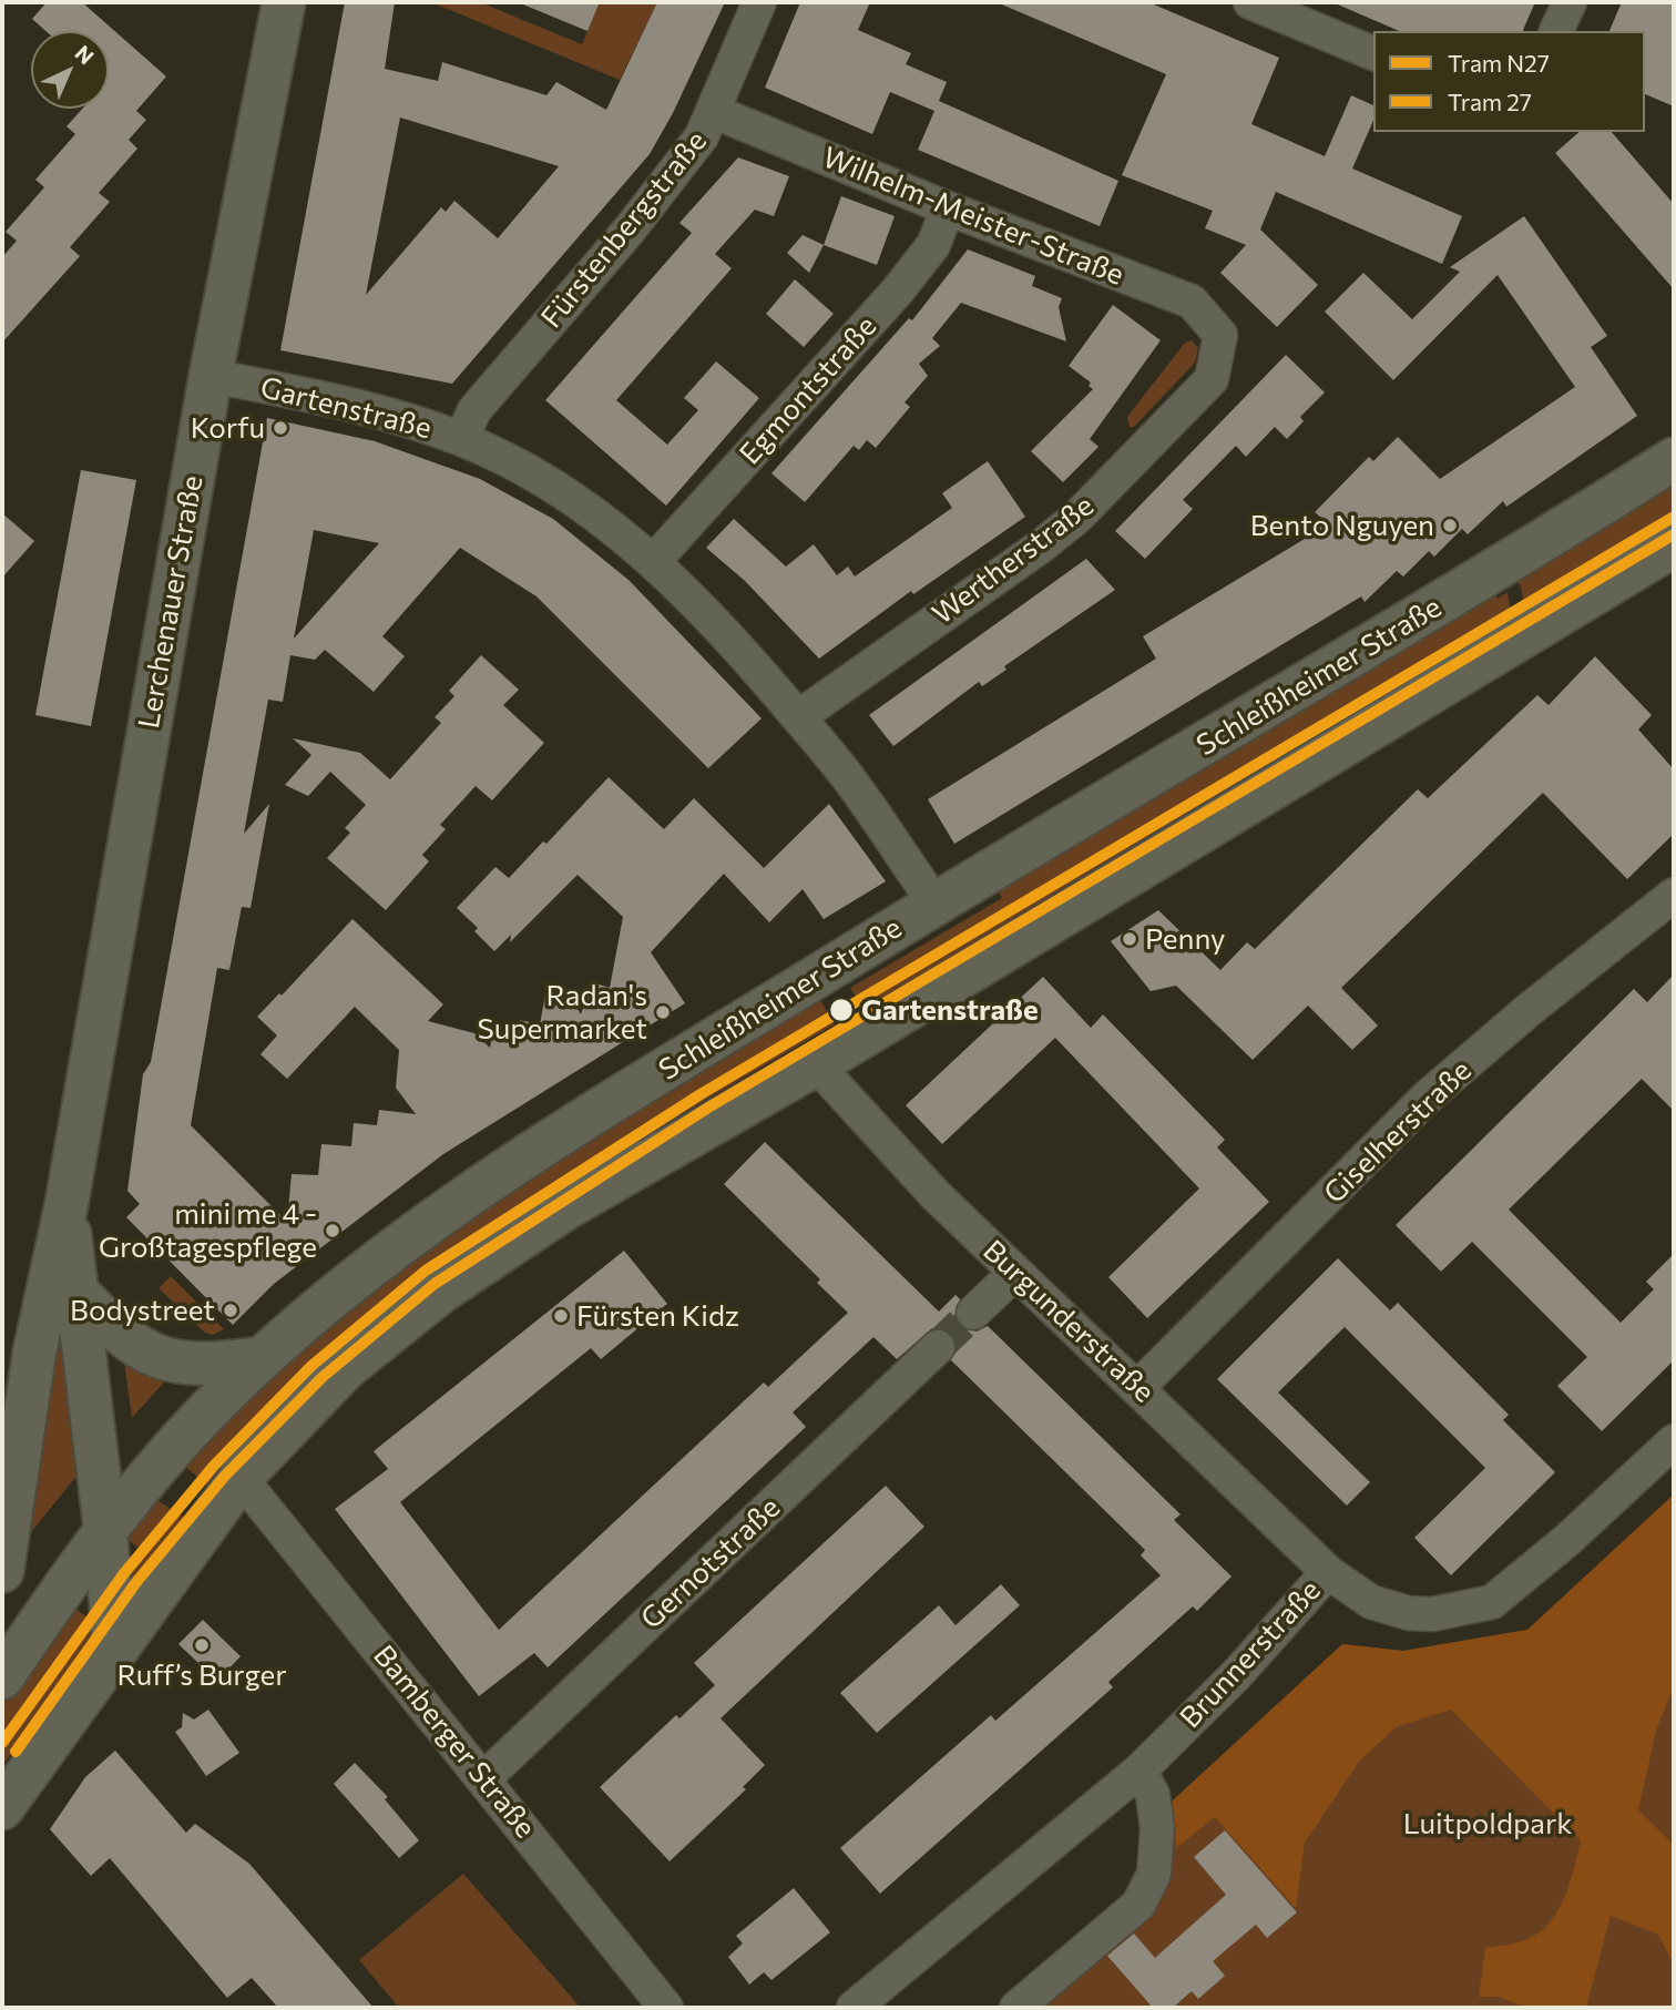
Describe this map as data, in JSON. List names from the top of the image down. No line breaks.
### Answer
{"streets":{"main road":["Lerchenauer Straße","Schleißheimer Straße"],"street":["Wilhelm-Meister-Straße","Fürstenbergstraße","Egmontstraße","Gartenstraße","Wertherstraße","Giselherstraße","Burgunderstraße","Gernotstraße","Brunnerstraße","Bamberger Straße"]},"crossings":[["Wilhelm-Meister-Straße","Fürstenbergstraße"],["Wilhelm-Meister-Straße","Egmontstraße"],["Wilhelm-Meister-Straße","Wertherstraße"],["Fürstenbergstraße","Gartenstraße"],["Egmontstraße","Gartenstraße"],["Gartenstraße","Wertherstraße"],["Gartenstraße","Lerchenauer Straße"],["Gartenstraße","Schleißheimer Straße"],["Lerchenauer Straße","Schleißheimer Straße"],["Giselherstraße","Burgunderstraße"],["Burgunderstraße","Brunnerstraße"],["Gernotstraße","Bamberger Straße"]],"parks":["Luitpoldpark"],"places":["Korfu","Bento Nguyen","Penny","Gartenstraße","Radan's Supermarket","mini me 4 - Großtagespflege","Bodystreet","Fürsten Kidz","Ruff’s Burger"],"lines":["tram line N27","tram line 27"],"legend":["Tram N27","Tram 27"],"north":"top right"}
